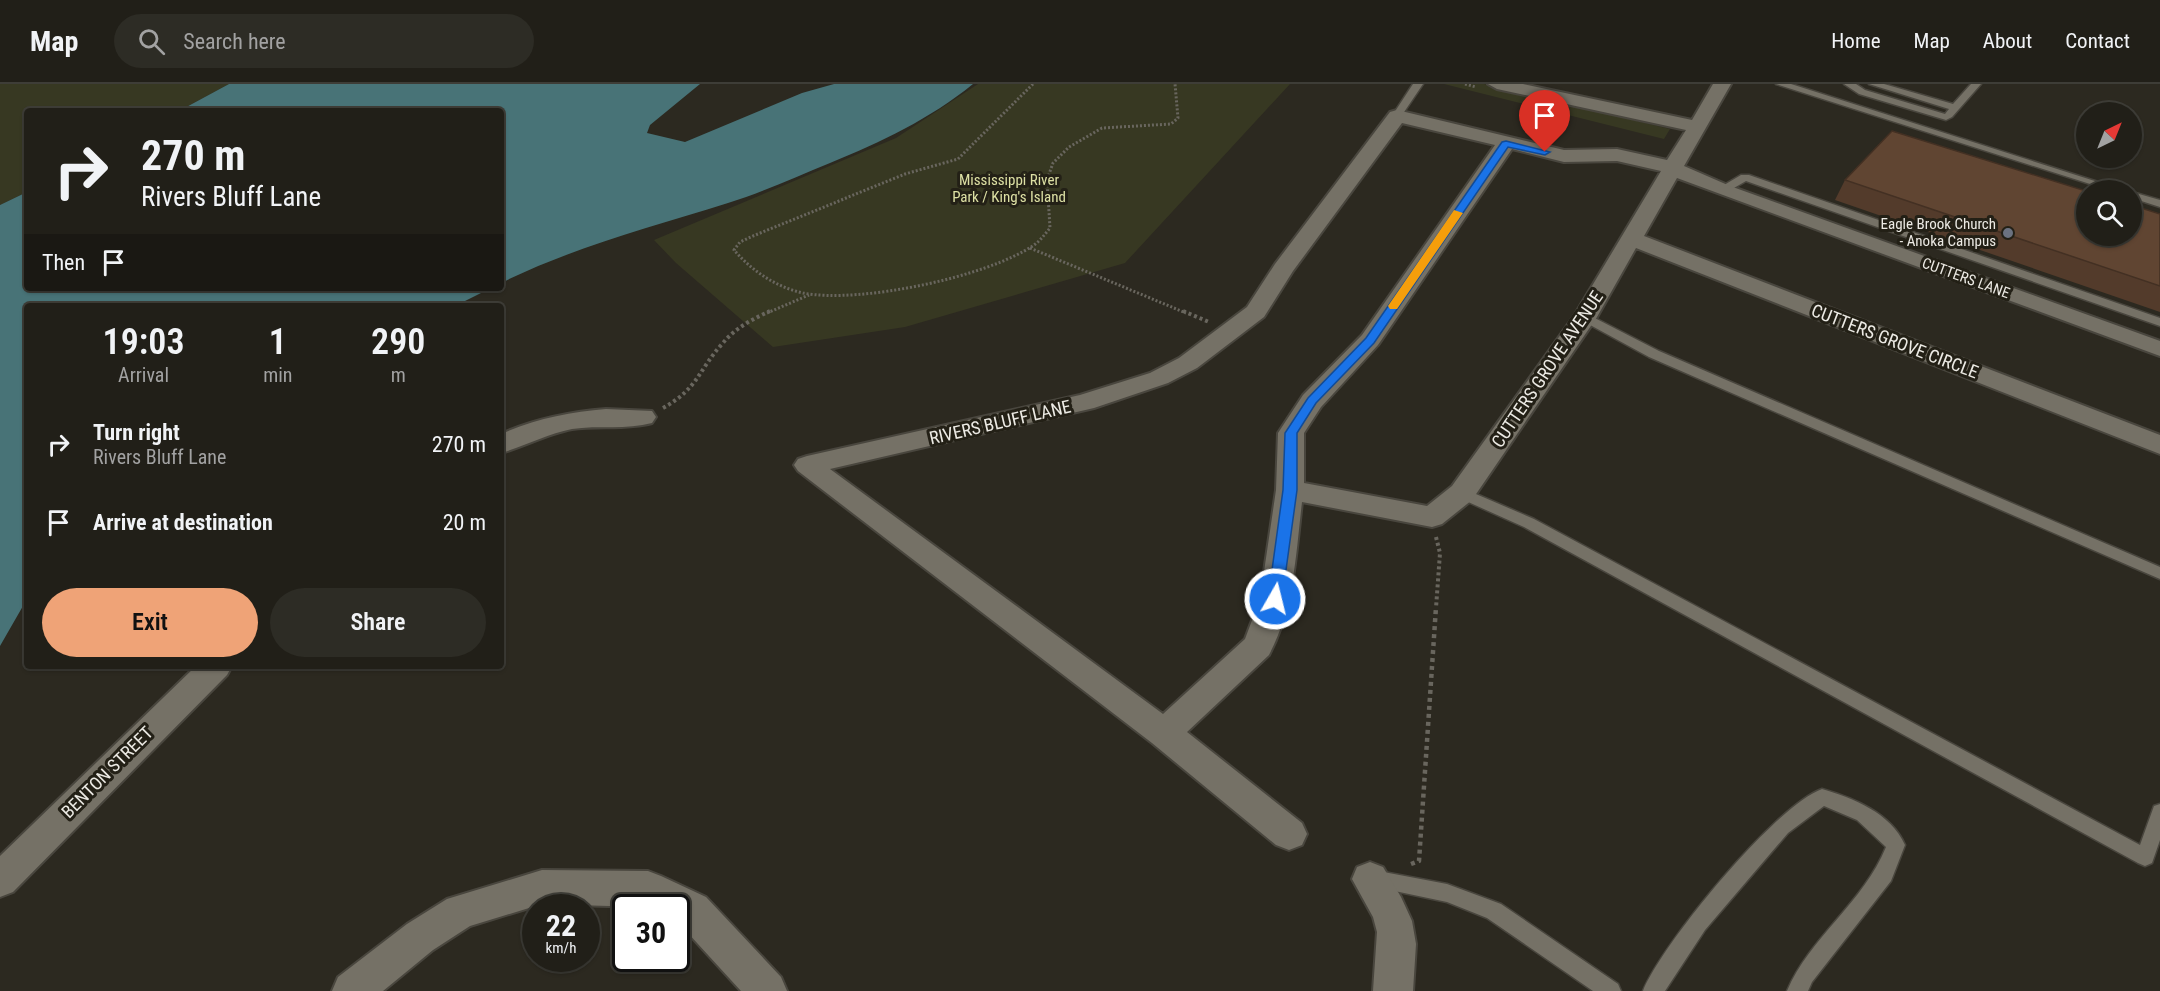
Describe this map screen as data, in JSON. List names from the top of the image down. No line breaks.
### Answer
{"streets":{"street":["CUTTERS LANE","CUTTERS GROVE CIRCLE","CUTTERS GROVE AVENUE","RIVERS BLUFF LANE","BENTON STREET"]},"crossings":[["CUTTERS LANE","CUTTERS GROVE AVENUE"],["CUTTERS GROVE CIRCLE","CUTTERS GROVE AVENUE"]],"parks":["Mississippi River Park / King's Island"],"places":["Eagle Brook Church - Anoka Campus"],"north":"top right","page":{"header":"Map","search":"Search here","nav":["Home","Map","About","Contact"],"turn":["270 m","Rivers Bluff Lane"],"then":"Then","eta":["19:03","Arrival","1","min","290","m"],"list":[{"name":"Turn right","note":"Rivers Bluff Lane","value":"270 m"},{"name":"Arrive at destination","value":"20 m"}],"buttons":["Exit","Share"],"speed":"22 km/h","limit":"30"}}
